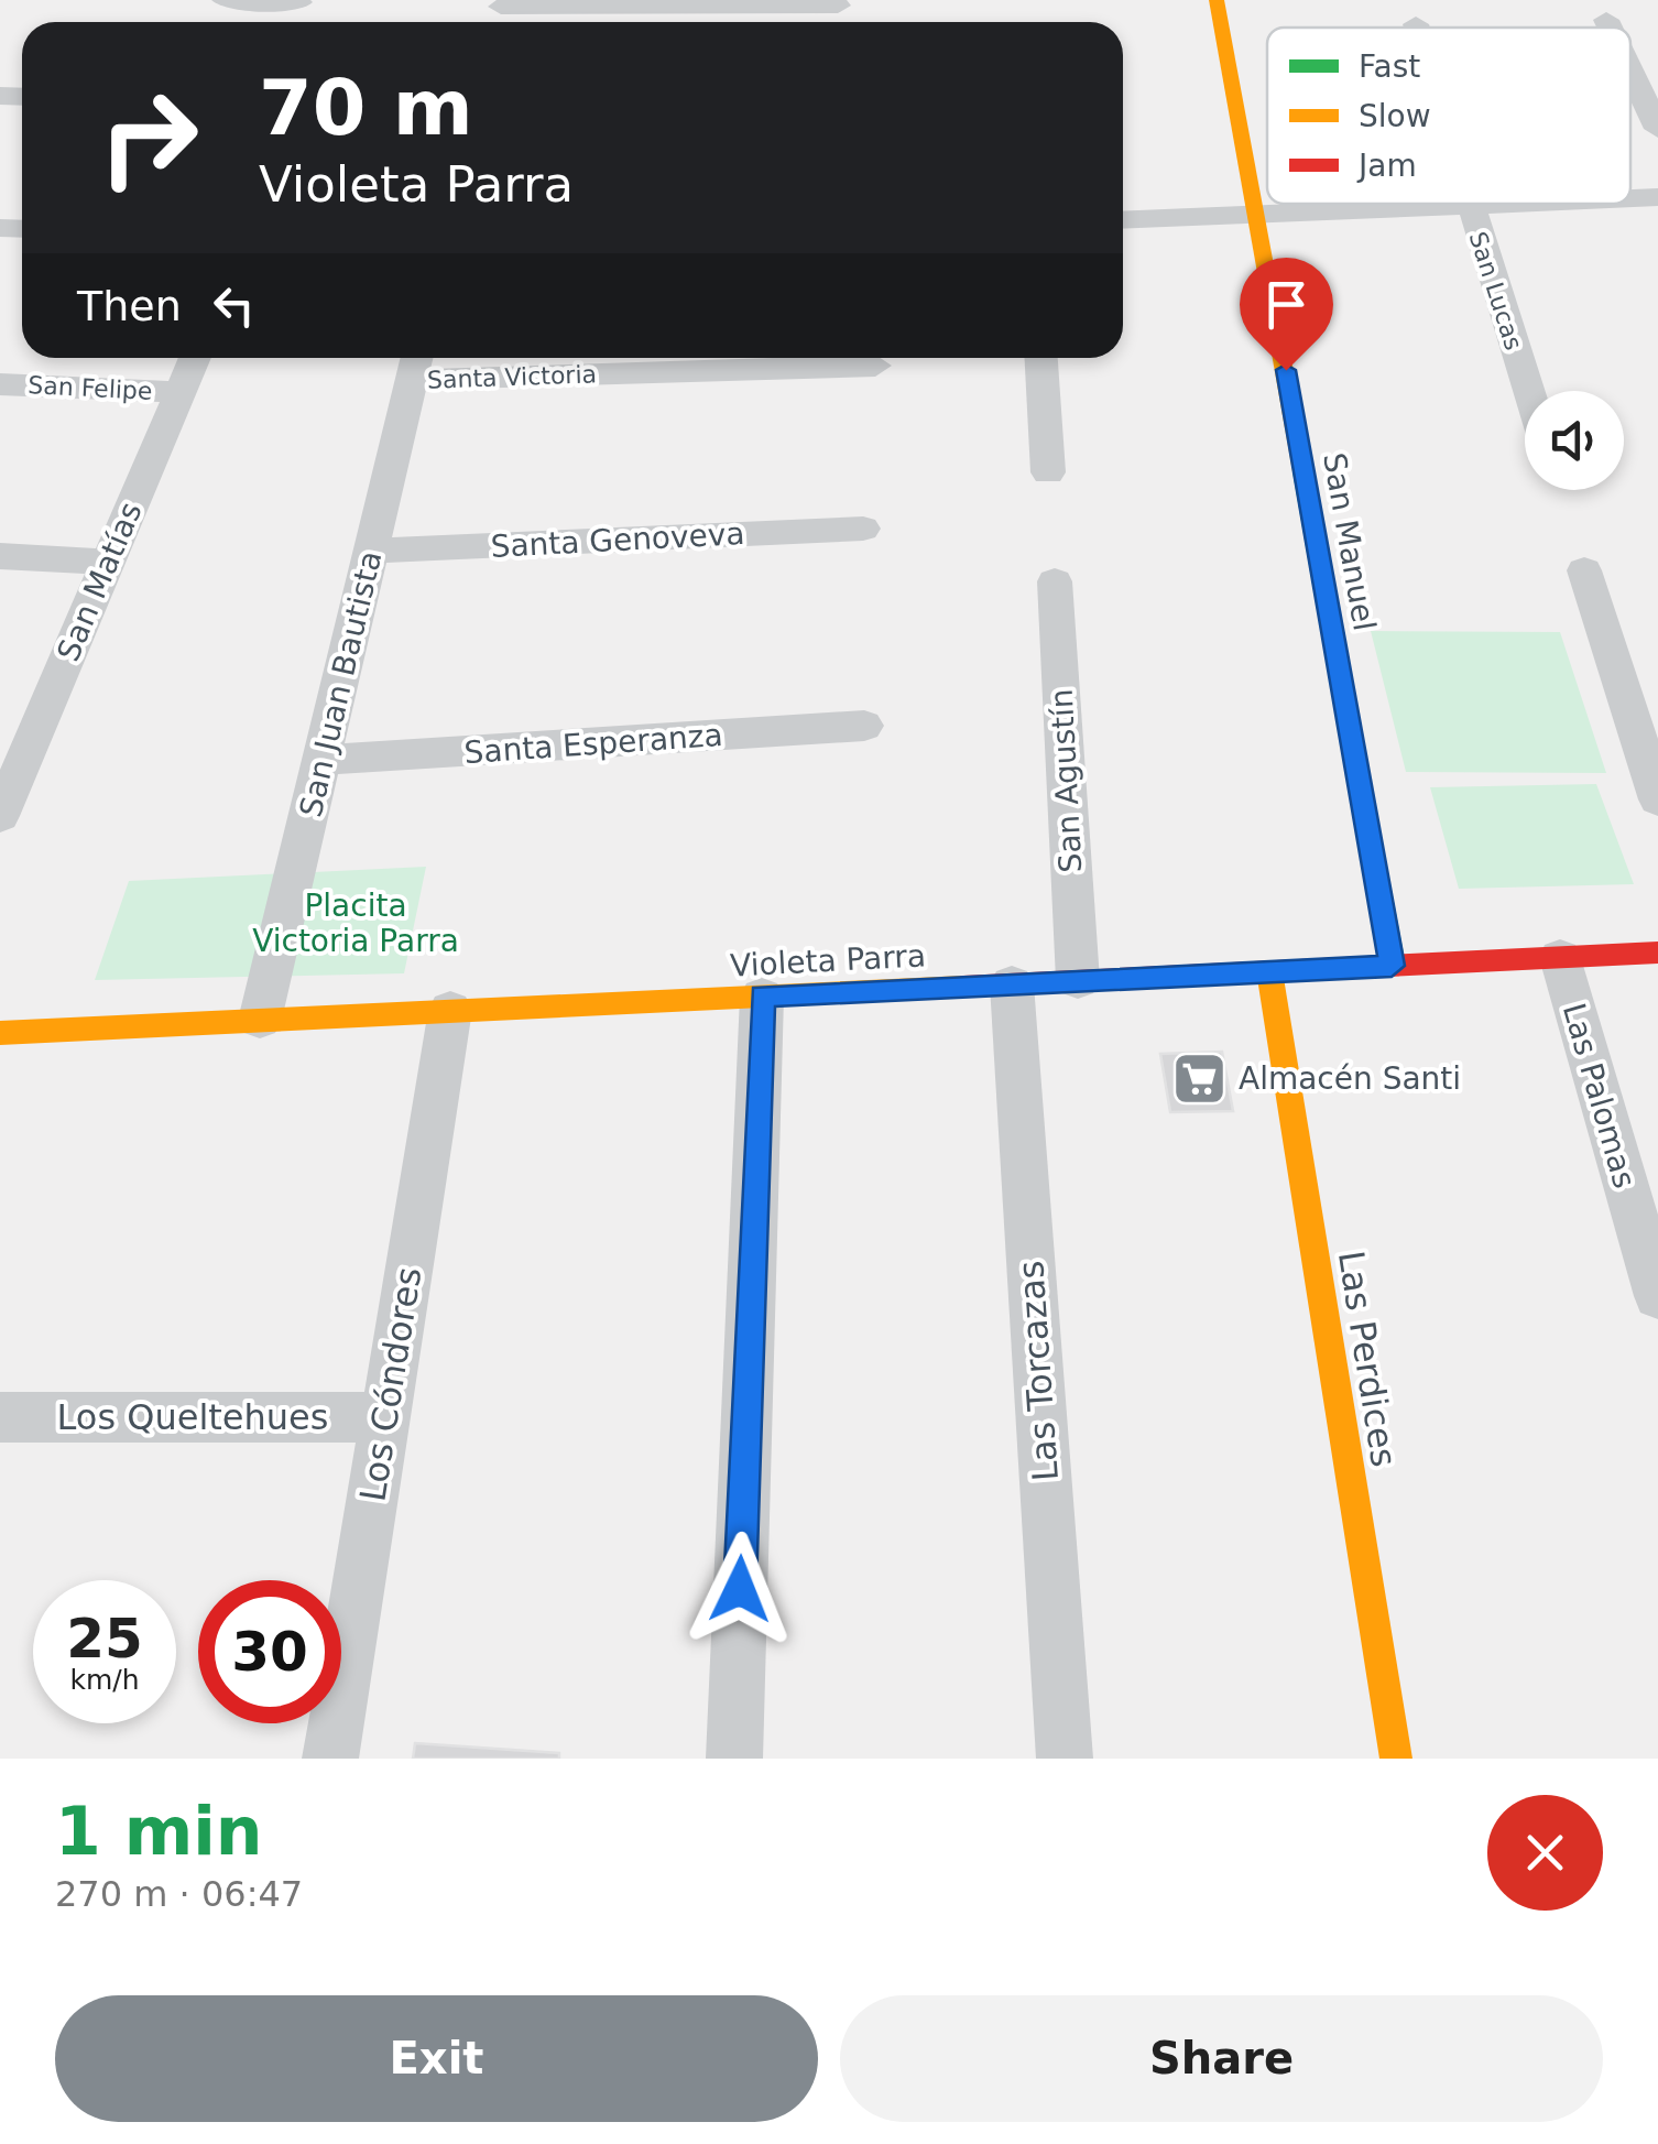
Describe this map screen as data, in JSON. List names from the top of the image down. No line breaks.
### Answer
{"streets":{"street":["San Lucas","Santa Victoria","San Felipe","Santa Genoveva","San Manuel","San Matías","San Juan Bautista","Santa Esperanza","San Agustín","Violeta Parra","Las Palomas","Las Perdices","Las Torcazas","Los Cóndores","Los Queltehues"]},"crossings":[["Santa Victoria","San Juan Bautista"],["San Felipe","San Matías"],["Santa Genoveva","San Juan Bautista"],["San Manuel","Violeta Parra"],["San Juan Bautista","Santa Esperanza"],["San Juan Bautista","Violeta Parra"],["San Agustín","Violeta Parra"],["Violeta Parra","Las Palomas"],["Violeta Parra","Las Perdices"],["Violeta Parra","Las Torcazas"],["Violeta Parra","Los Cóndores"],["Los Cóndores","Los Queltehues"]],"parks":["Placita Victoria Parra"],"places":{"supermarket":["Almacén Santi"]},"legend":["Fast","Slow","Jam"],"page":{"turn":["70 m","Violeta Parra"],"then":"Then","speed":"25 km/h","limit":"30","heading":["1 min","270 m · 06:47"],"buttons":["Exit","Share"]}}
